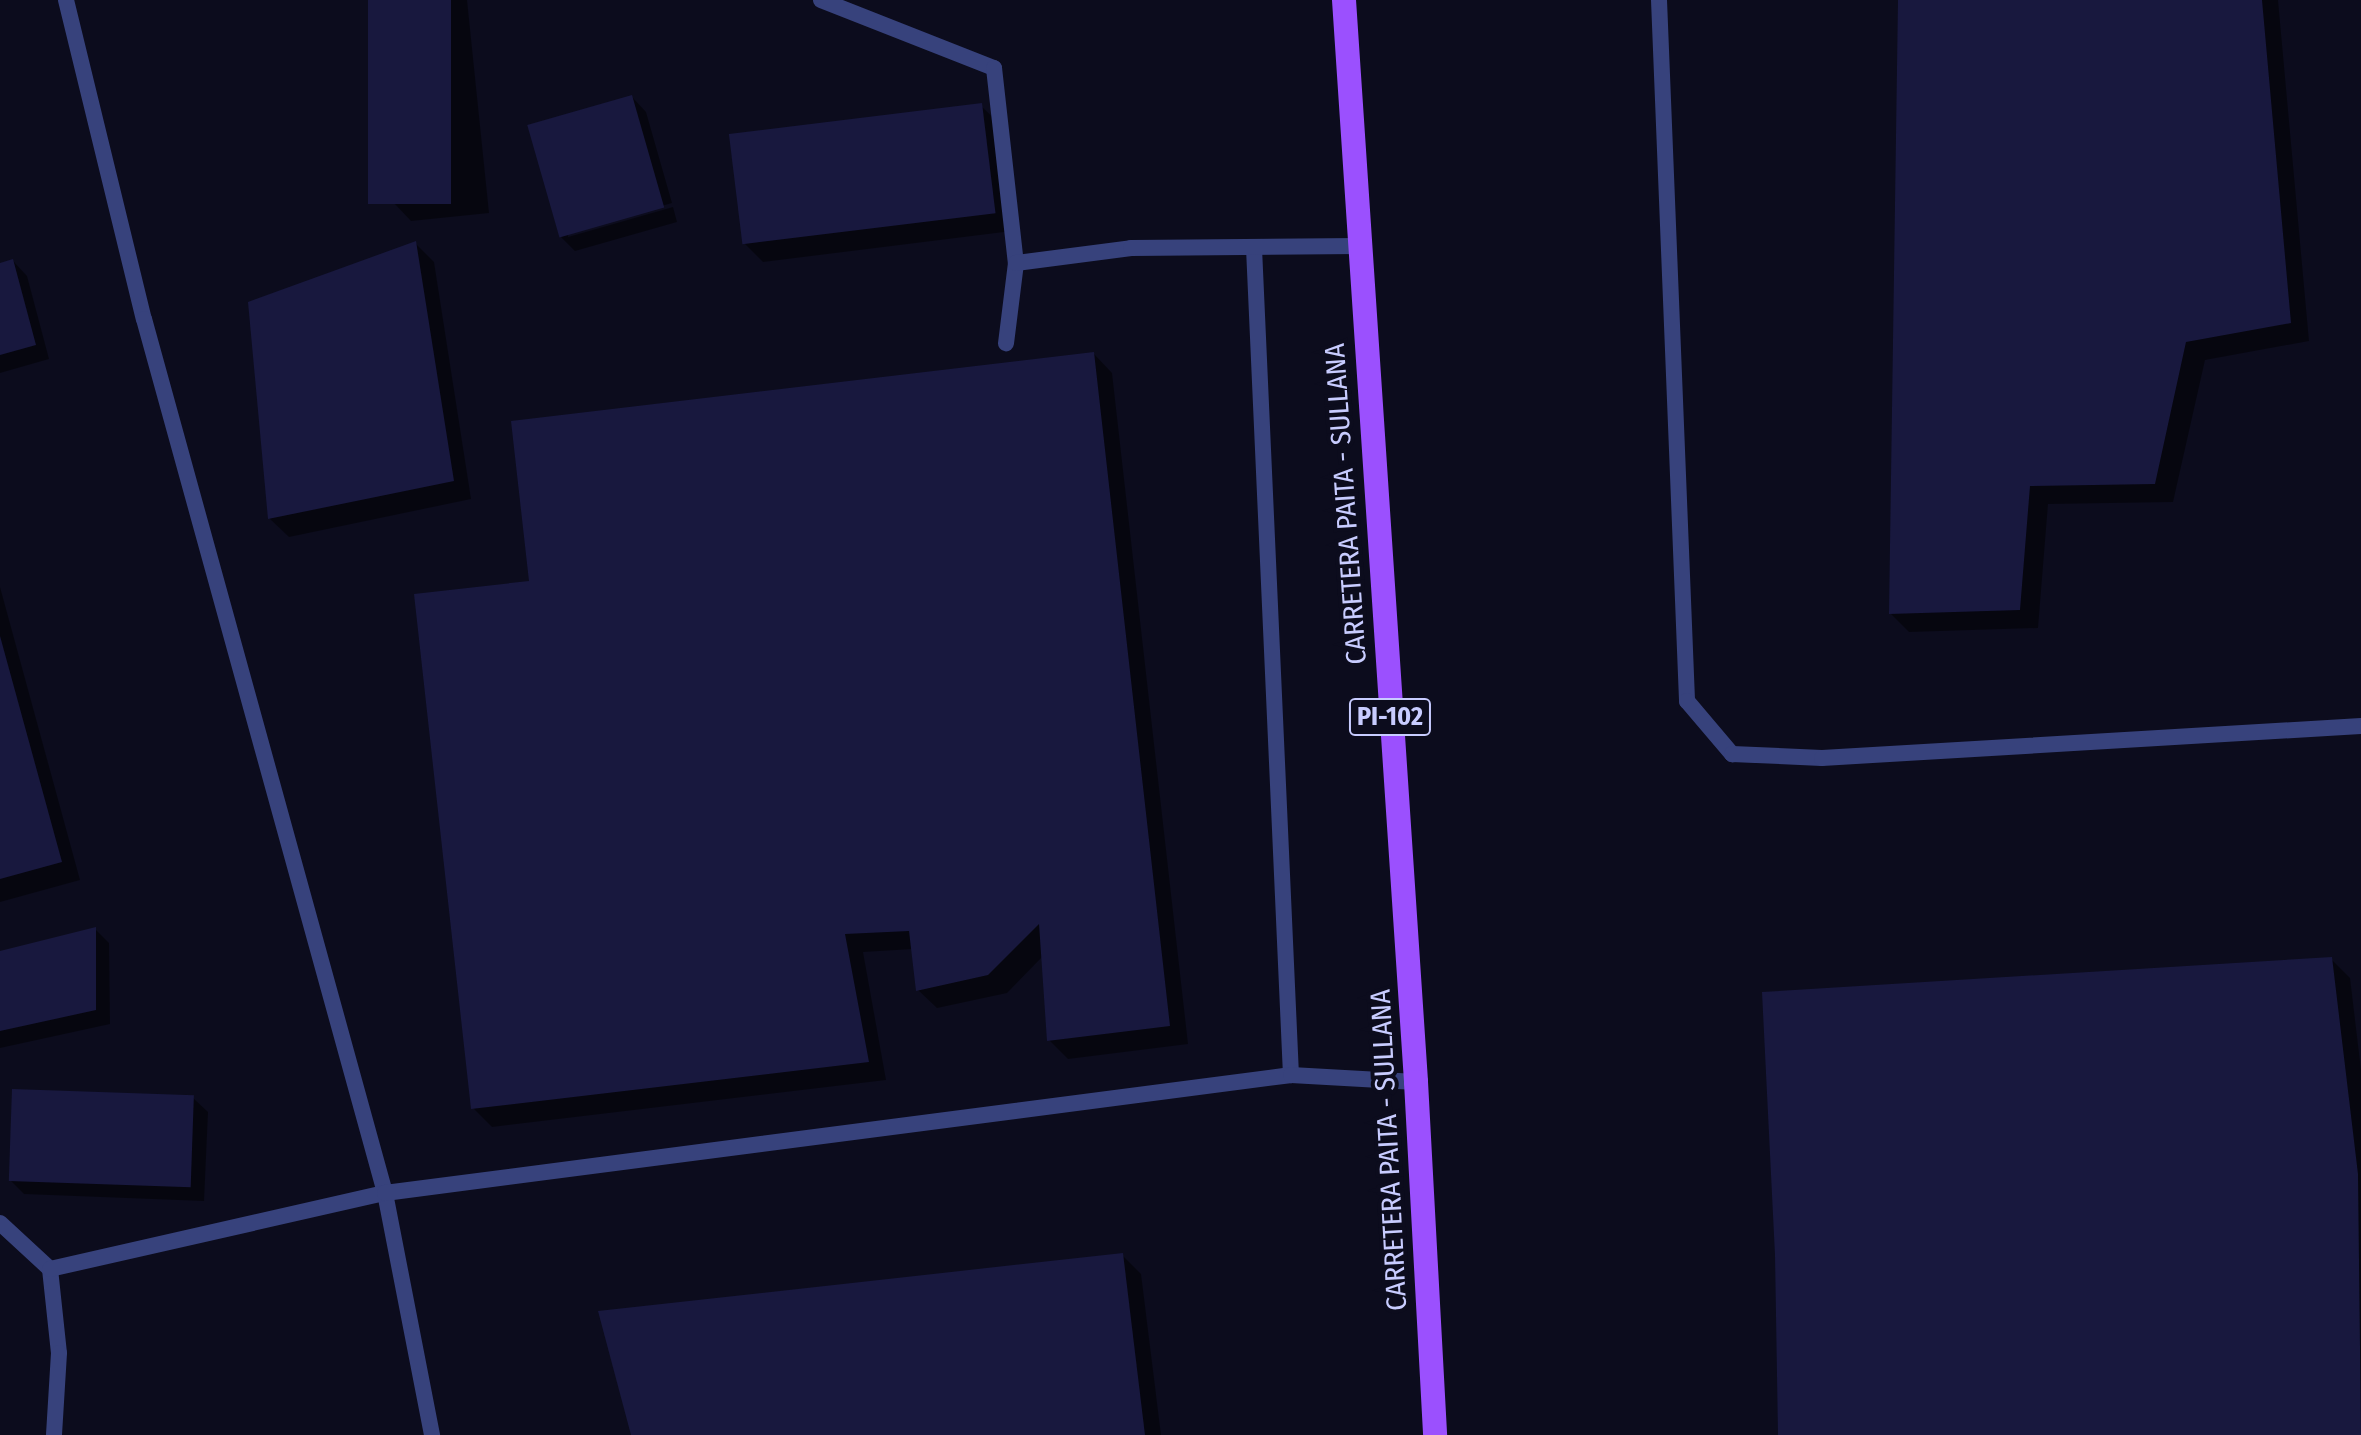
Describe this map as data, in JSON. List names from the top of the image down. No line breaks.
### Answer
{"streets":{"main road":["CARRETERA PAITA - SULLANA","PI-102"]}}
